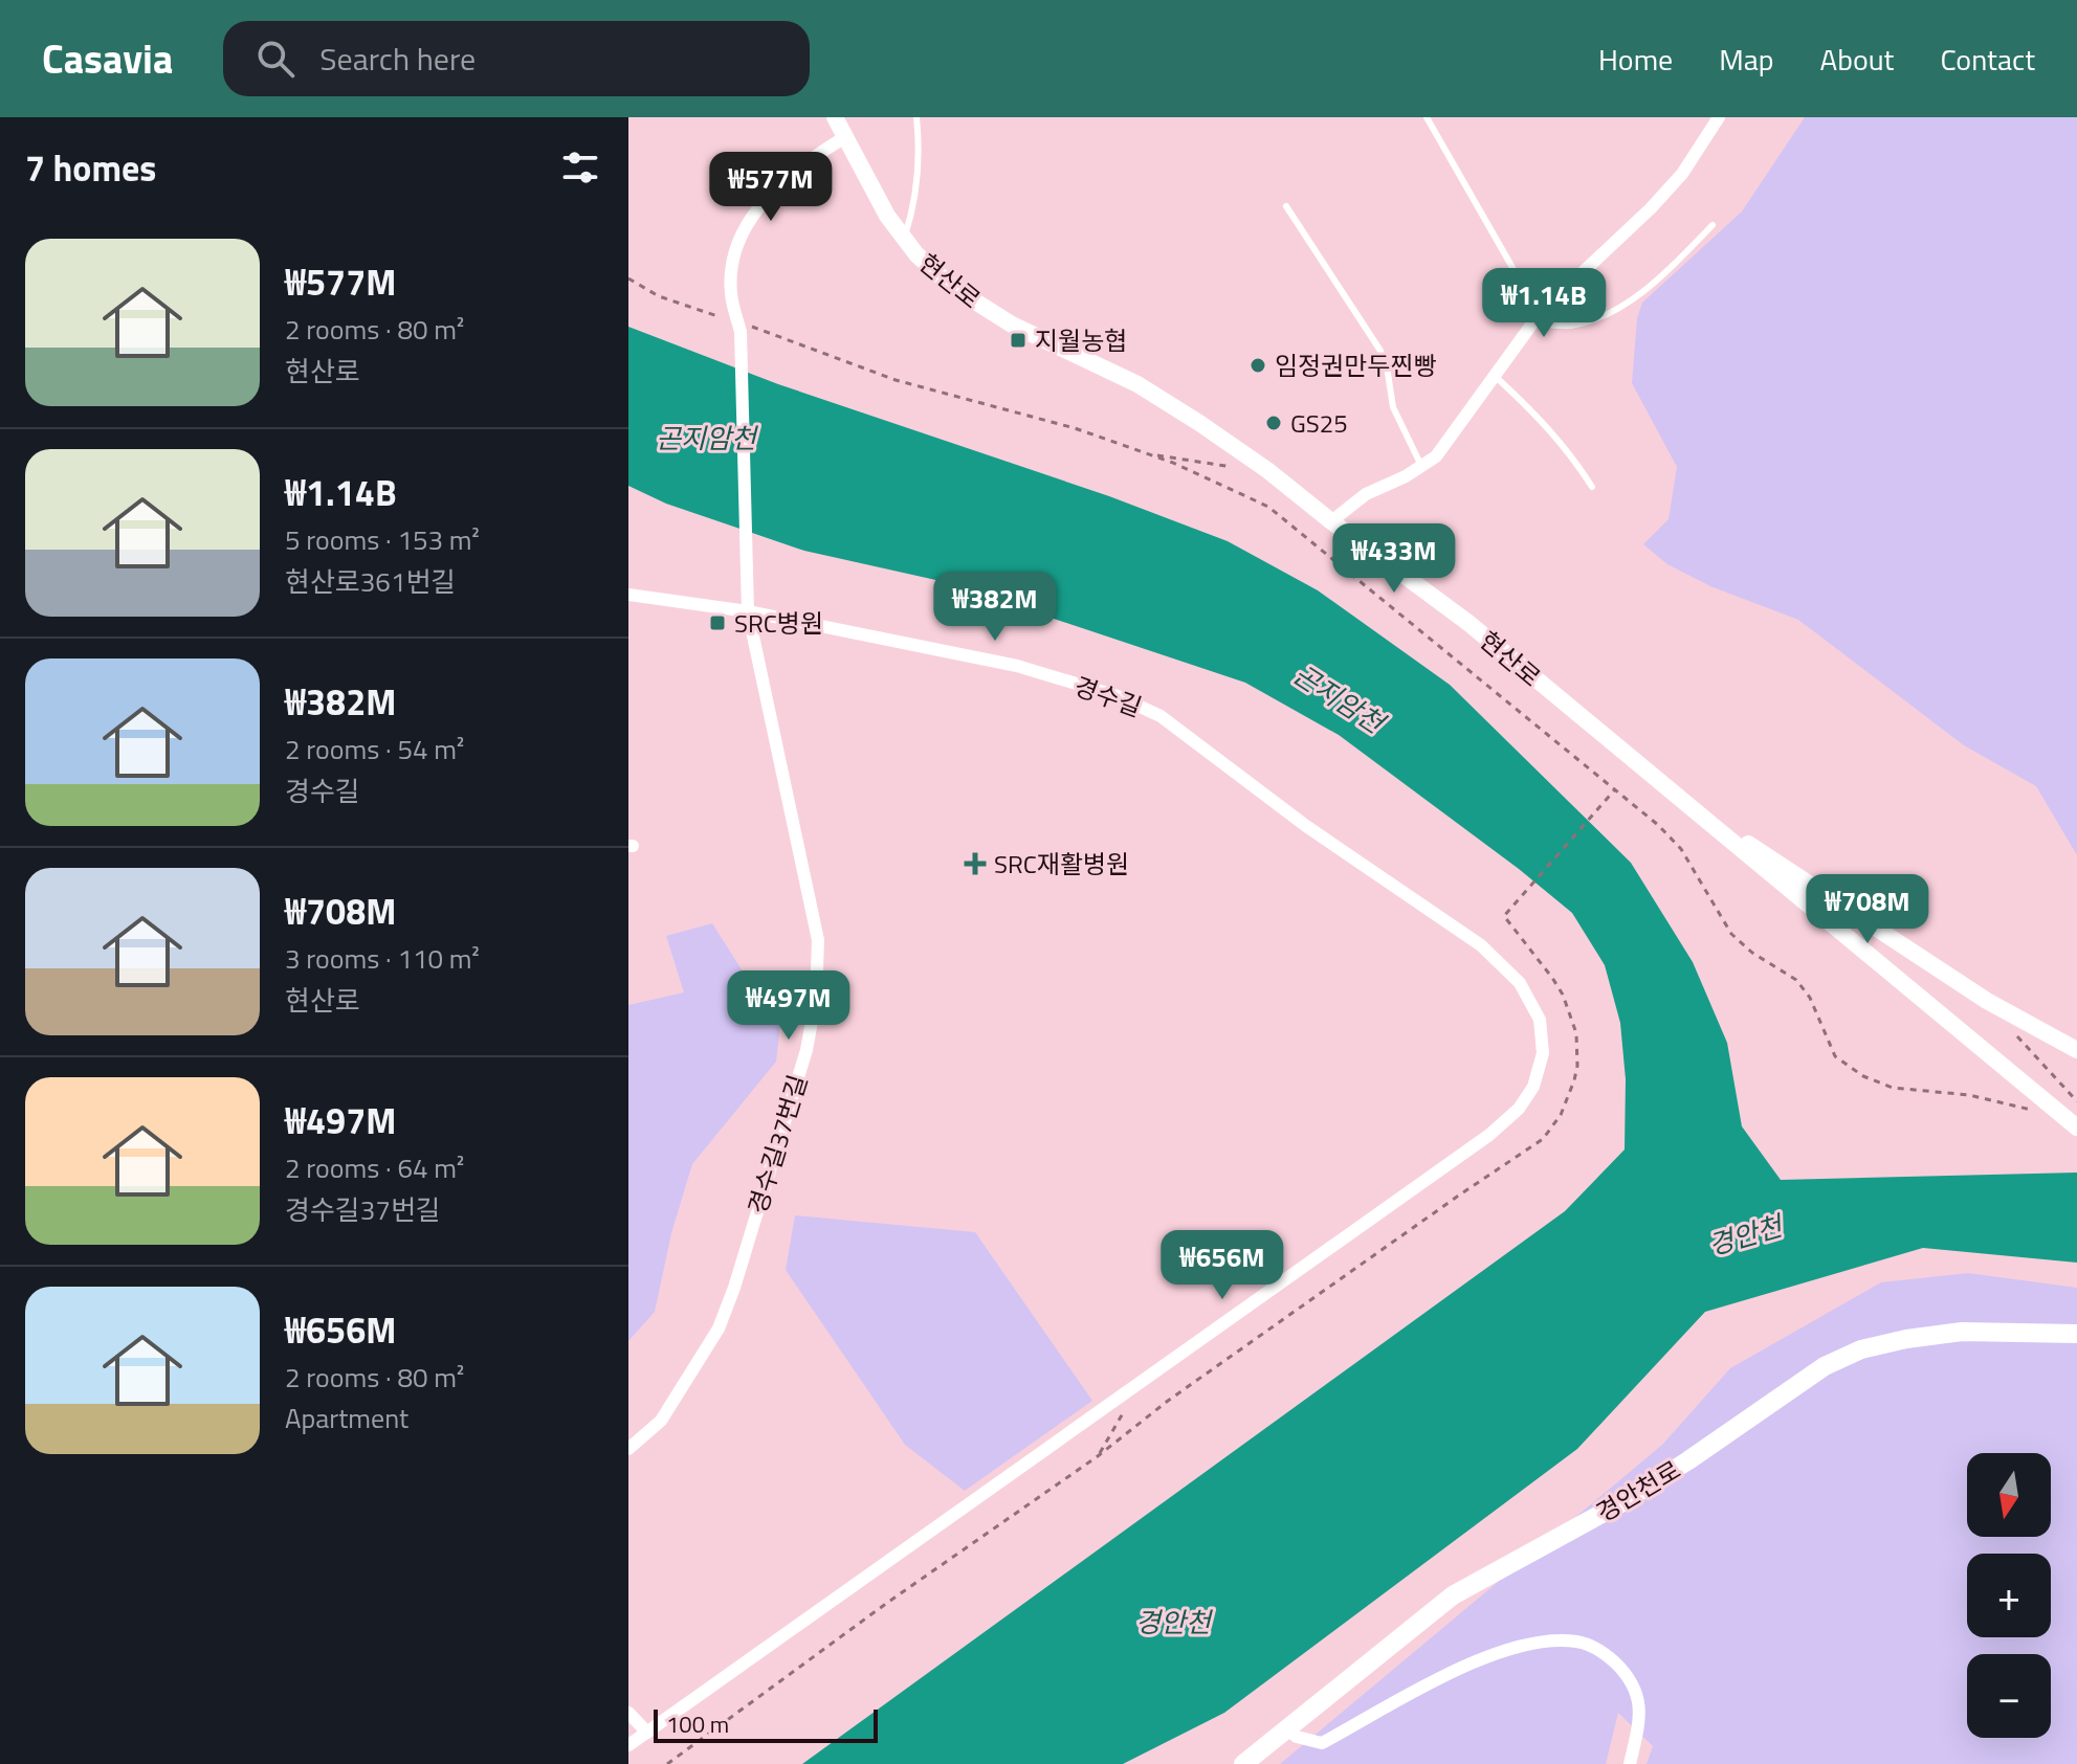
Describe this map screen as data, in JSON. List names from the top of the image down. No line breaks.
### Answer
{"streets":{"main road":["경안천로"],"street":["현산로","경수길","경수길37번길"]},"crossings":[["현산로","경수길37번길"],["경수길","경수길37번길"]],"water":["곤지암천","경안천"],"places":{"transit":["지월농협","SRC병원"],"other":["임정권만두찐빵","GS25"],"health":["SRC재활병원"]},"scale_bar":"100 m","north":"bottom","page":{"header":"Casavia","search":"Search here","nav":["Home","Map","About","Contact"],"heading":"7 homes","price":["₩577M","₩1.14B","₩433M","₩382M","₩708M","₩497M","₩656M"],"list":[{"name":"₩577M","note":"2 rooms · 80 m² · 현산로"},{"name":"₩1.14B","note":"5 rooms · 153 m² · 현산로361번길"},{"name":"₩382M","note":"2 rooms · 54 m² · 경수길"},{"name":"₩708M","note":"3 rooms · 110 m² · 현산로"},{"name":"₩497M","note":"2 rooms · 64 m² · 경수길37번길"},{"name":"₩656M","note":"2 rooms · 80 m² · Apartment"}],"map_buttons":["+","−"],"scale":"100 m"}}
